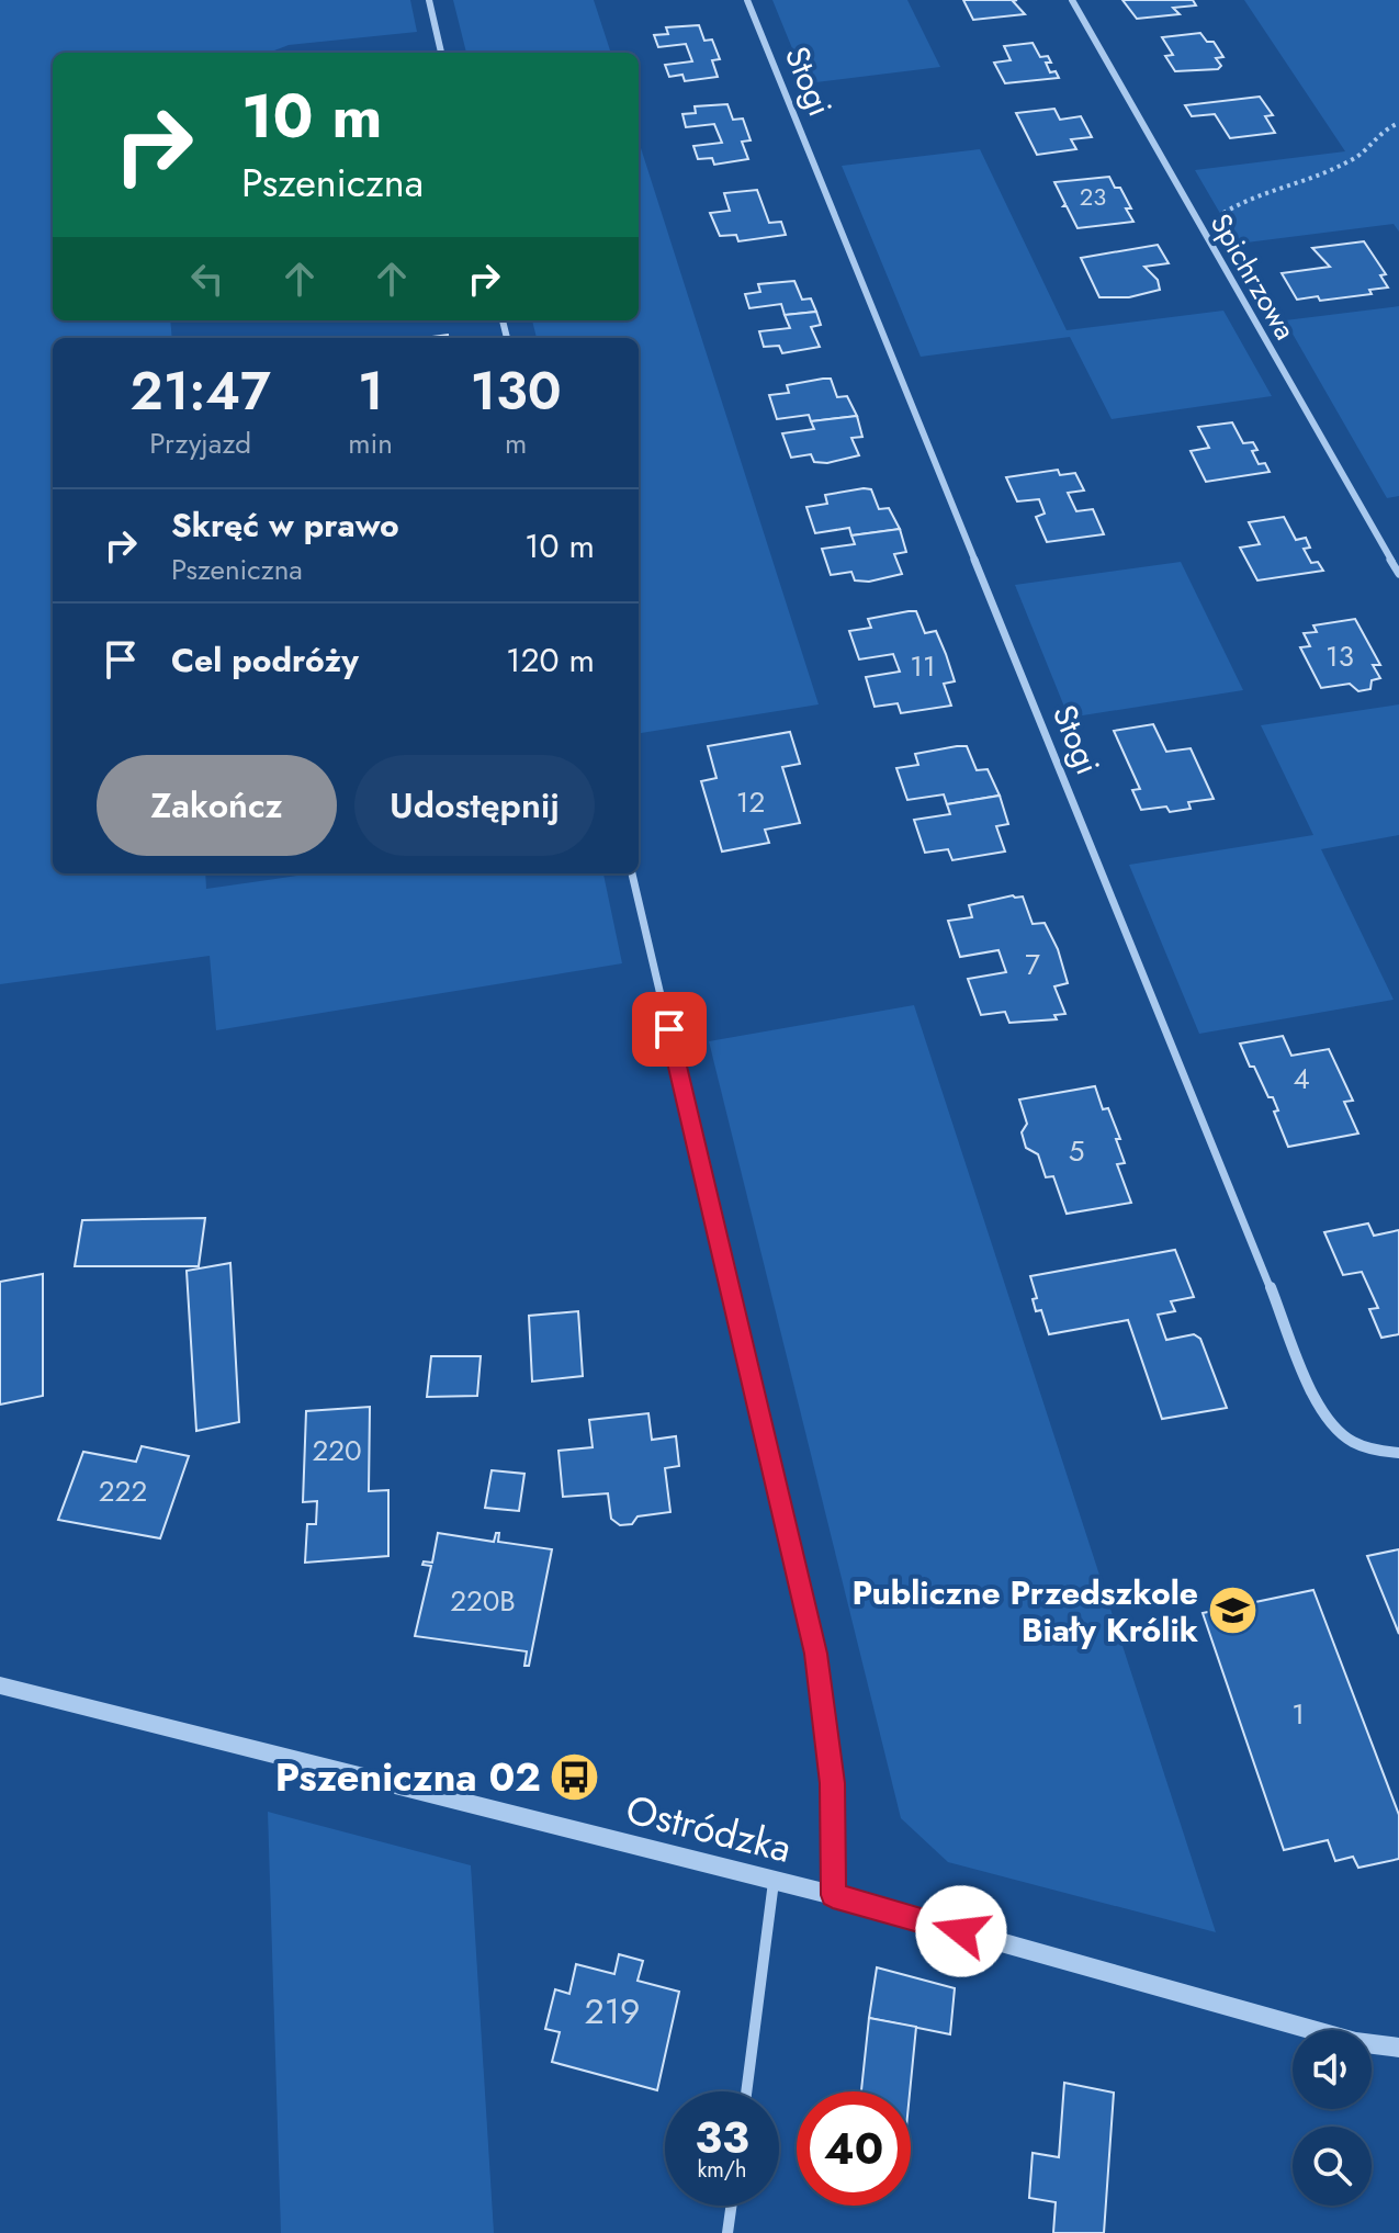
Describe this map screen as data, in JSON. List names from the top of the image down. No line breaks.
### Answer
{"streets":{"street":["Stogi","Spichrzowa","Ostródzka"]},"places":{"school or university":["Publiczne Przedszkole Biały Królik"],"bus stop":["Pszeniczna 02"]},"house_numbers":["23","13","11","12","7","4","5","220","222","220B","1","219"],"page":{"turn":["10 m","Pszeniczna"],"eta":["21:47","Przyjazd","1","min","130","m"],"list":[{"name":"Skręć w prawo","note":"Pszeniczna","value":"10 m"},{"name":"Cel podróży","value":"120 m"}],"buttons":["Zakończ","Udostępnij"],"speed":"33 km/h","limit":"40"}}
